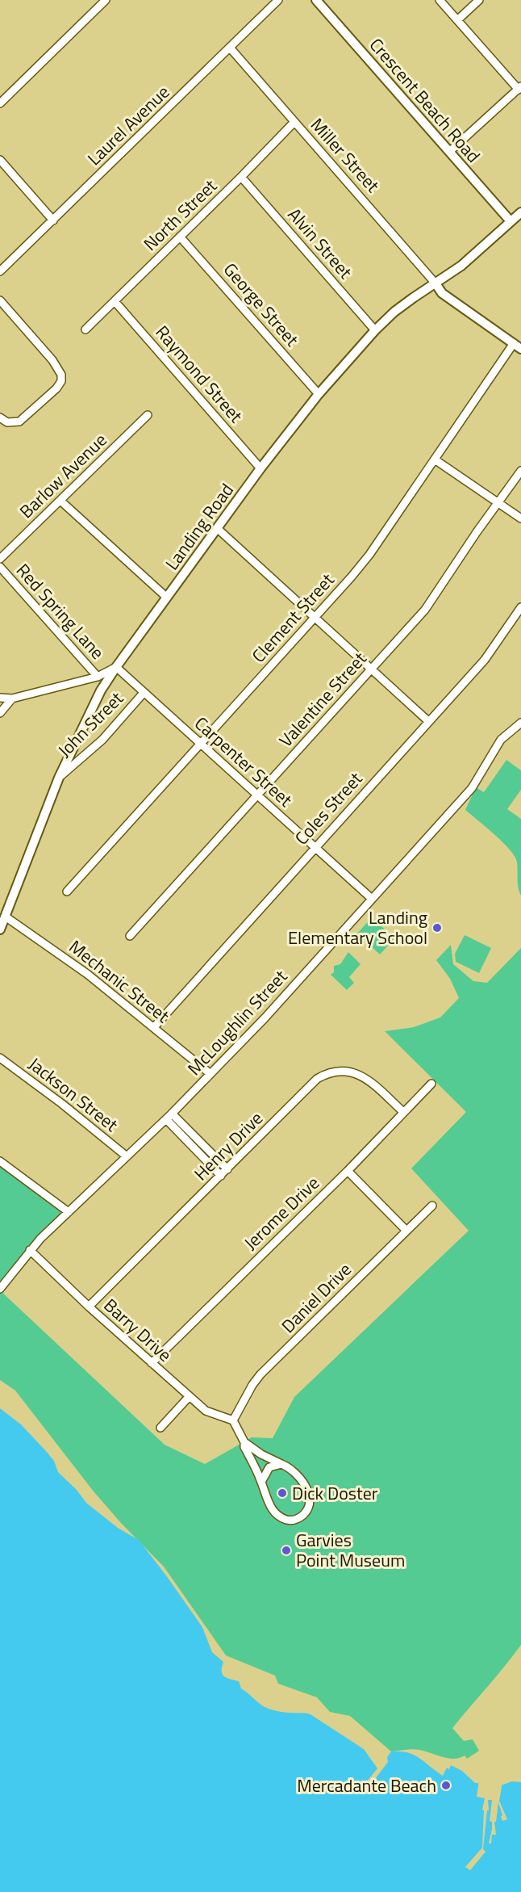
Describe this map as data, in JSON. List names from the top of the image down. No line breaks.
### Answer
{"streets":{"street":["Crescent Beach Road","Laurel Avenue","Miller Street","North Street","Alvin Street","George Street","Raymond Street","Barlow Avenue","Landing Road","Red Spring Lane","Clement Street","Valentine Street","John Street","Carpenter Street","Coles Street","Mechanic Street","McLoughlin Street","Jackson Street","Henry Drive","Jerome Drive","Daniel Drive","Barry Drive"]},"crossings":[["Crescent Beach Road","Landing Road"],["Laurel Avenue","Miller Street"],["Miller Street","North Street"],["Miller Street","Landing Road"],["North Street","Alvin Street"],["North Street","George Street"],["North Street","Raymond Street"],["Alvin Street","Landing Road"],["George Street","Landing Road"],["Raymond Street","Landing Road"],["Landing Road","John Street"],["Landing Road","Carpenter Street"],["Landing Road","Mechanic Street"],["Clement Street","Carpenter Street"],["Valentine Street","Carpenter Street"],["John Street","Carpenter Street"],["Carpenter Street","Coles Street"],["Carpenter Street","McLoughlin Street"],["Coles Street","Mechanic Street"],["Mechanic Street","McLoughlin Street"],["McLoughlin Street","Jackson Street"],["McLoughlin Street","Barry Drive"],["Henry Drive","Jerome Drive"],["Henry Drive","Barry Drive"],["Jerome Drive","Barry Drive"],["Daniel Drive","Barry Drive"]],"places":["Landing Elementary School","Dick Doster","Garvies Point Museum","Mercadante Beach"]}
